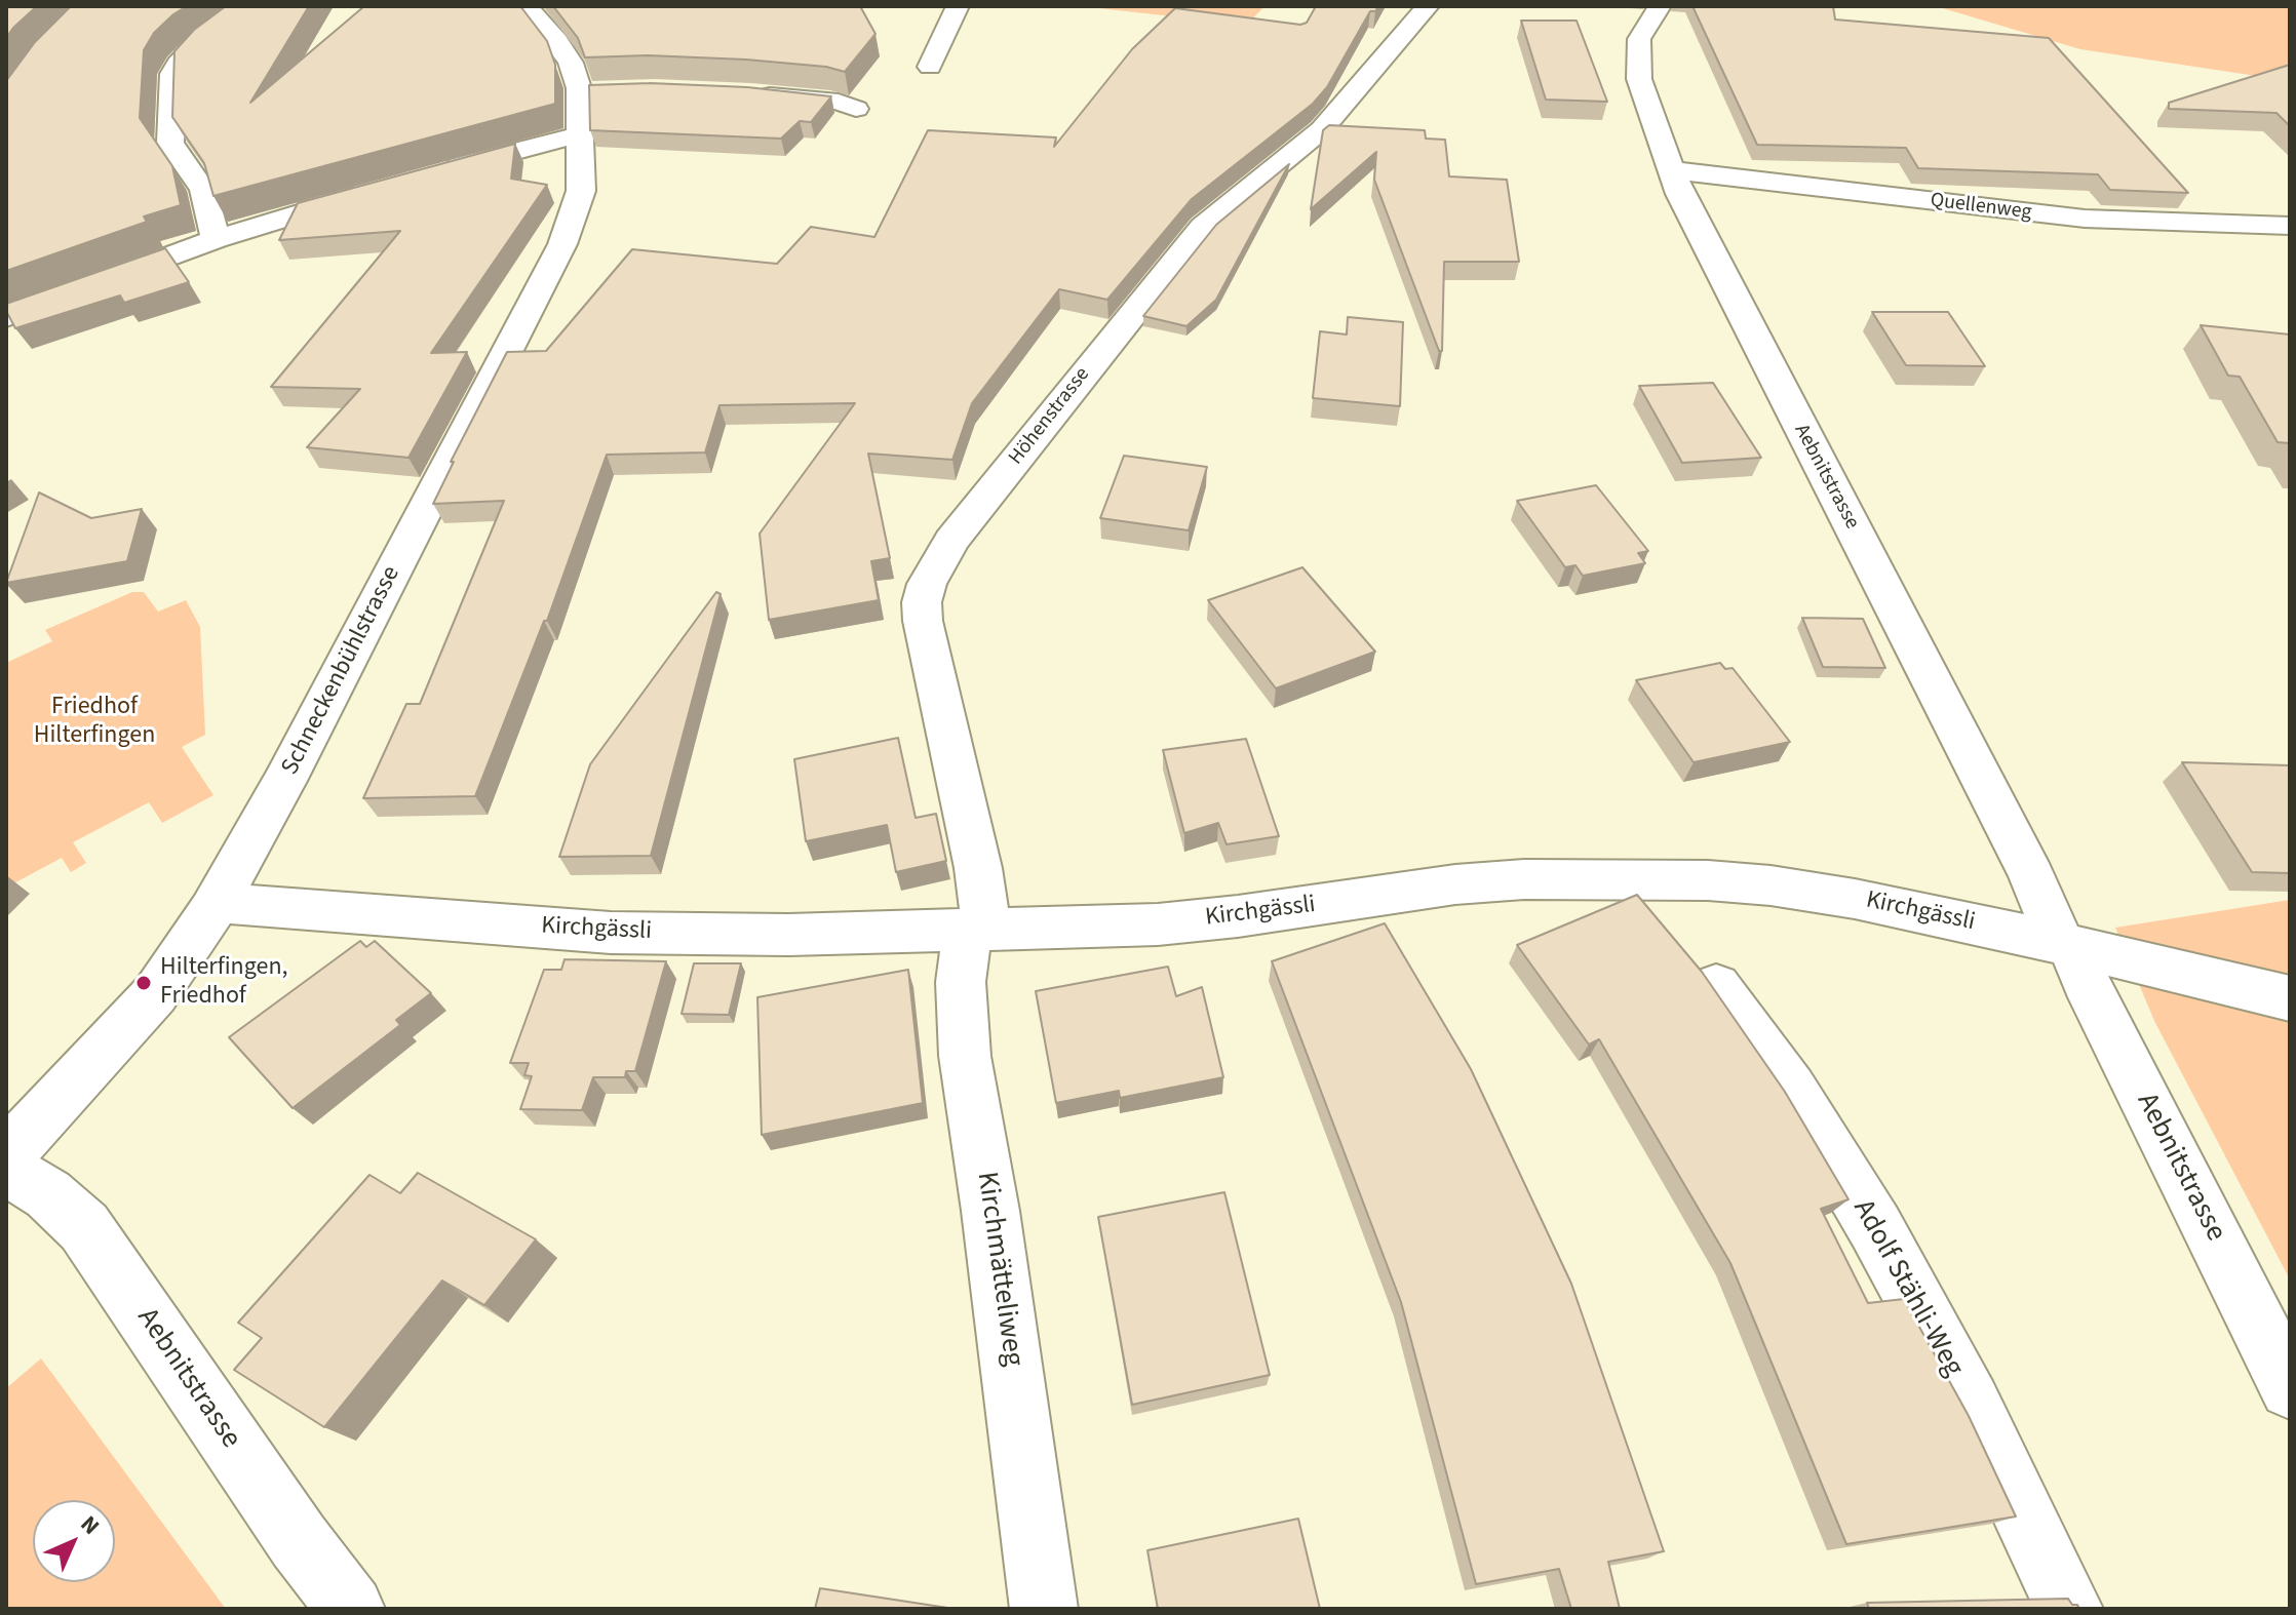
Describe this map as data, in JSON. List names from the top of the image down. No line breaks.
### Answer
{"streets":{"street":["Quellenweg","Höhenstrasse","Aebnitstrasse","Schneckenbühlstrasse","Kirchgässli","Kirchmätteliweg","Adolf Stähli-Weg"]},"crossings":[["Quellenweg","Aebnitstrasse"],["Höhenstrasse","Kirchgässli"],["Höhenstrasse","Kirchmätteliweg"],["Aebnitstrasse","Kirchgässli"],["Schneckenbühlstrasse","Kirchgässli"],["Kirchgässli","Kirchmätteliweg"]],"parks":["Friedhof Hilterfingen"],"places":["Hilterfingen, Friedhof"],"north":"top right"}
